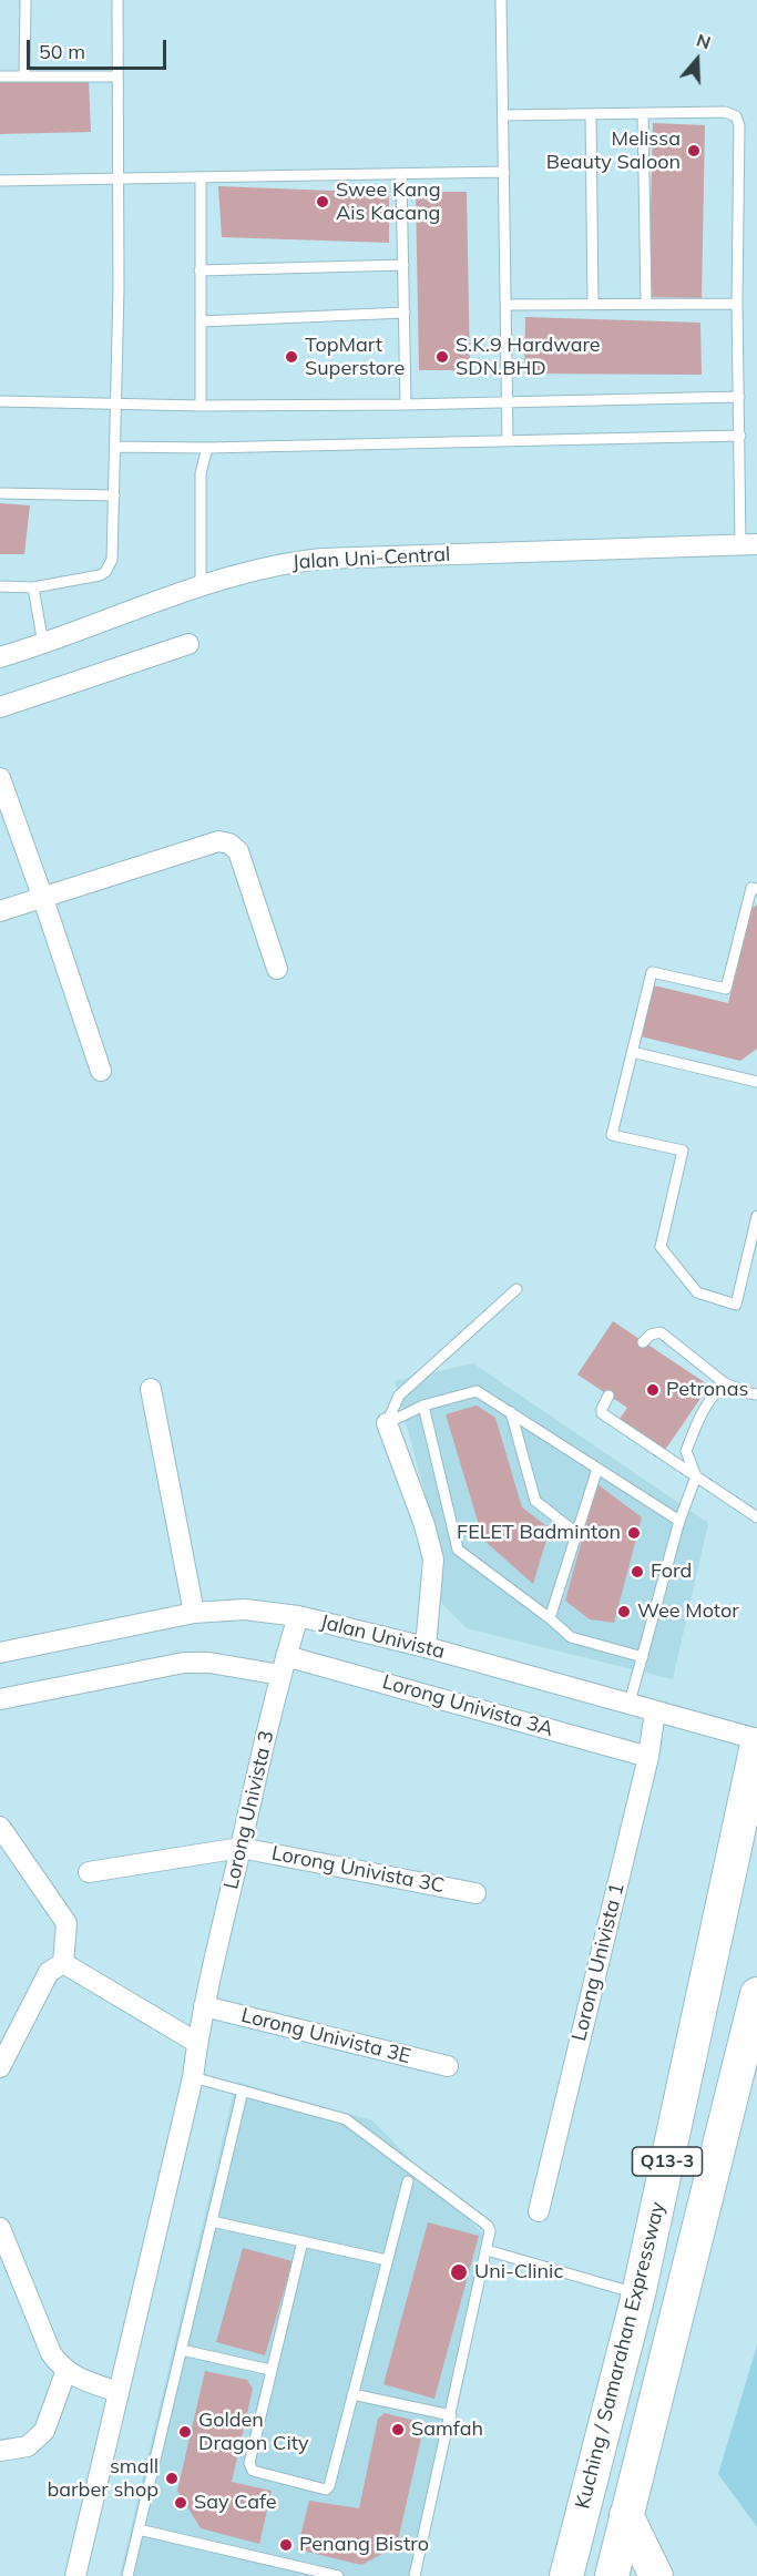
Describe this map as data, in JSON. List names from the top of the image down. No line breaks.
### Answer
{"streets":{"highway":["Q13-3","Kuching / Samarahan Expressway"],"street":["Jalan Uni-Central","Jalan Univista","Lorong Univista 3A","Lorong Univista 3","Lorong Univista 3C","Lorong Univista 1","Lorong Univista 3E"]},"crossings":[["Jalan Univista","Lorong Univista 3"],["Jalan Univista","Lorong Univista 1"],["Lorong Univista 3A","Lorong Univista 3"],["Lorong Univista 3A","Lorong Univista 1"],["Lorong Univista 3","Lorong Univista 3C"],["Lorong Univista 3","Lorong Univista 3E"]],"places":["Melissa Beauty Saloon","Swee Kang Ais Kacang","TopMart Superstore","S.K.9 Hardware SDN.BHD","Petronas","FELET Badminton","Ford","Wee Motor","Uni-Clinic","Samfah","Golden Dragon City","small barber shop","Say Cafe","Penang Bistro"],"scale_bar":"50 m","north":"top"}
